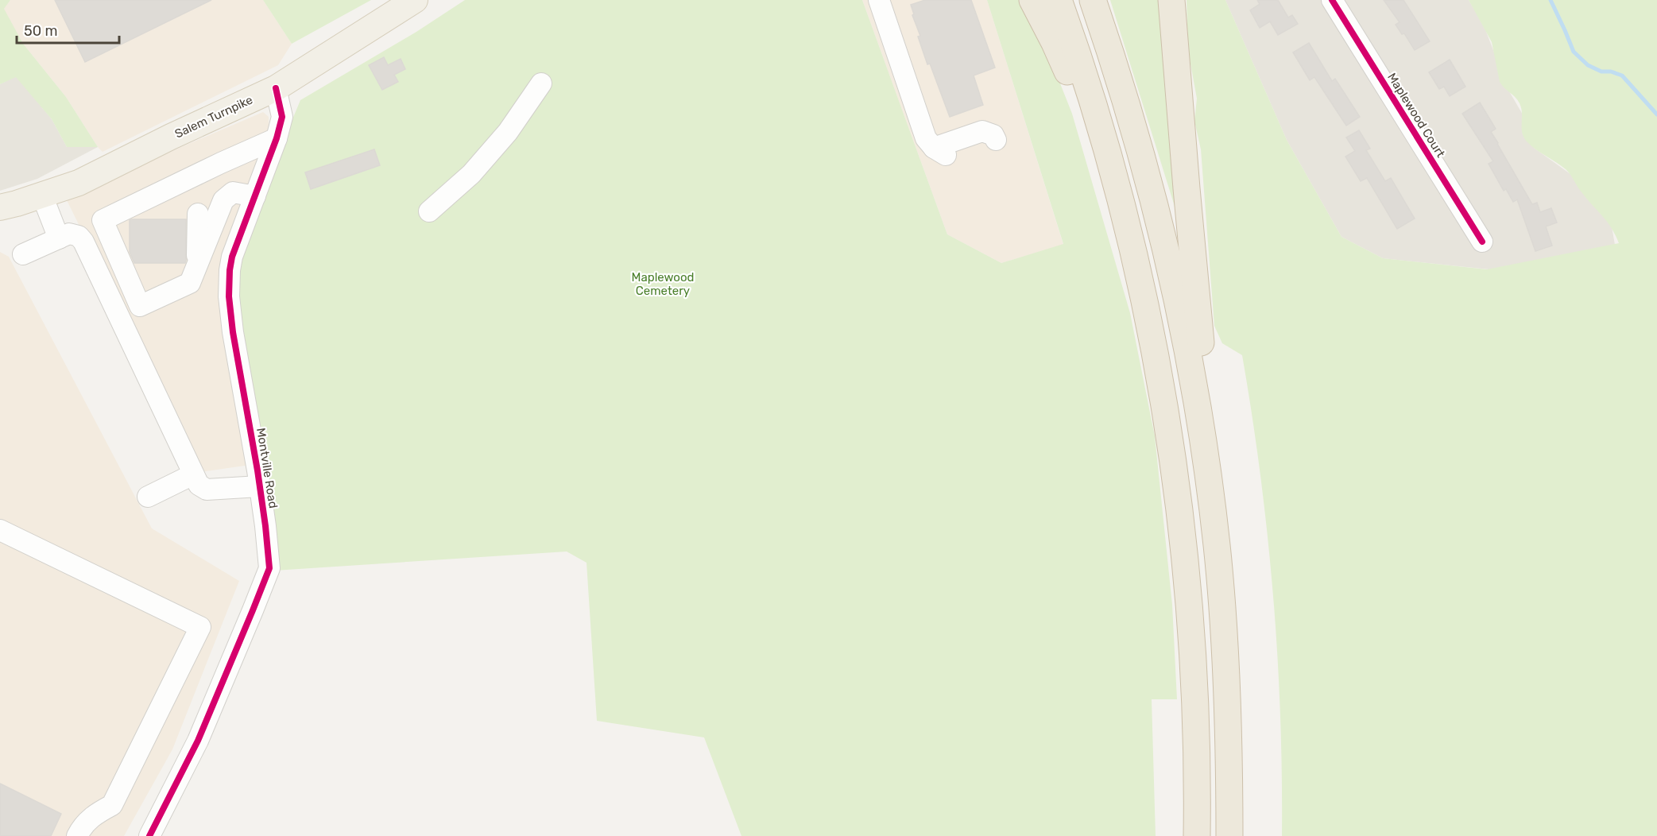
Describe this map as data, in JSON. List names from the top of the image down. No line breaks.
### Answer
{"streets":{"main road":["Salem Turnpike"],"street":["Maplewood Court","Montville Road"]},"crossings":[["Salem Turnpike","Montville Road"]],"parks":["Maplewood Cemetery"],"scale_bar":"50 m"}
